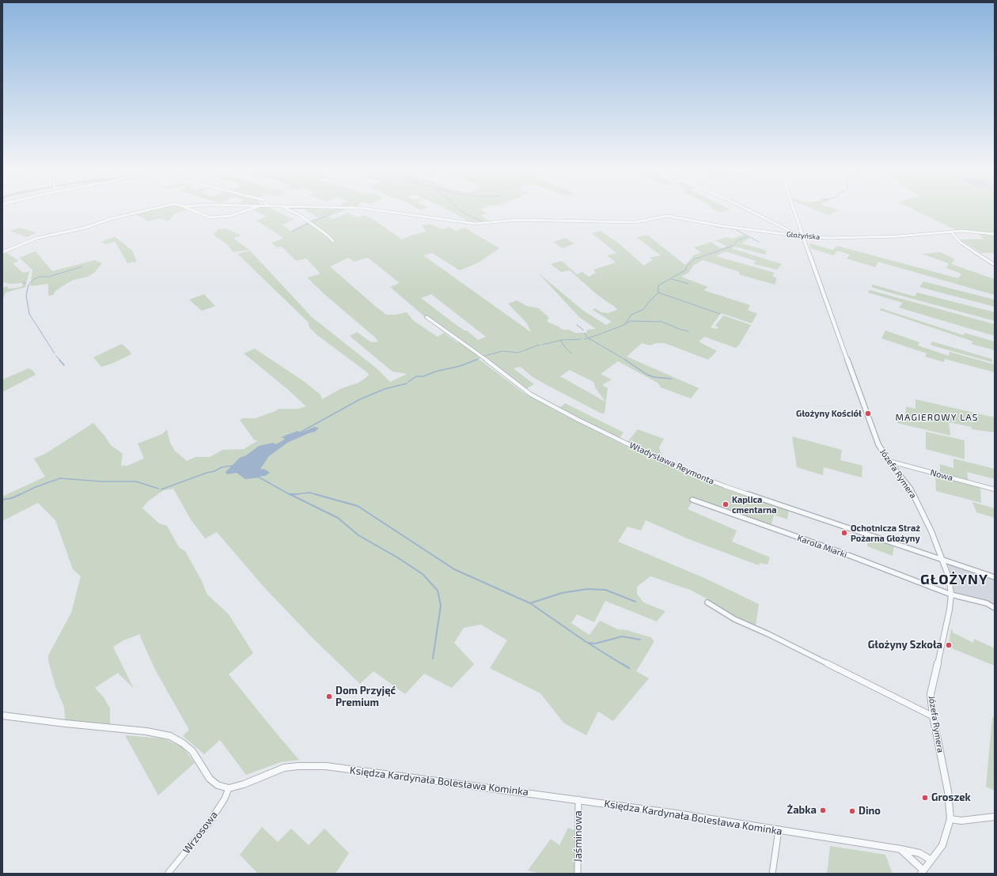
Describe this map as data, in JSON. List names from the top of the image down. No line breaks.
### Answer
{"streets":{"street":["Głożyńska","Władysława Reymonta","Józefa Rymera","Nowa","Karola Miarki","Księdza Kardynała Bolesława Kominka","Wrzosowa","Jaśminowa"]},"crossings":[["Głożyńska","Józefa Rymera"],["Władysława Reymonta","Józefa Rymera"],["Józefa Rymera","Nowa"],["Józefa Rymera","Karola Miarki"],["Józefa Rymera","Księdza Kardynała Bolesława Kominka"],["Księdza Kardynała Bolesława Kominka","Wrzosowa"],["Księdza Kardynała Bolesława Kominka","Jaśminowa"]],"districts":["MAGIEROWY LAS","GŁOŻYNY"],"places":["Głożyny Kościół","Kaplica cmentarna","Ochotnicza Straż Pożarna Głożyny","Głożyny Szkoła","Dom Przyjęć Premium","Groszek","Żabka","Dino"]}
